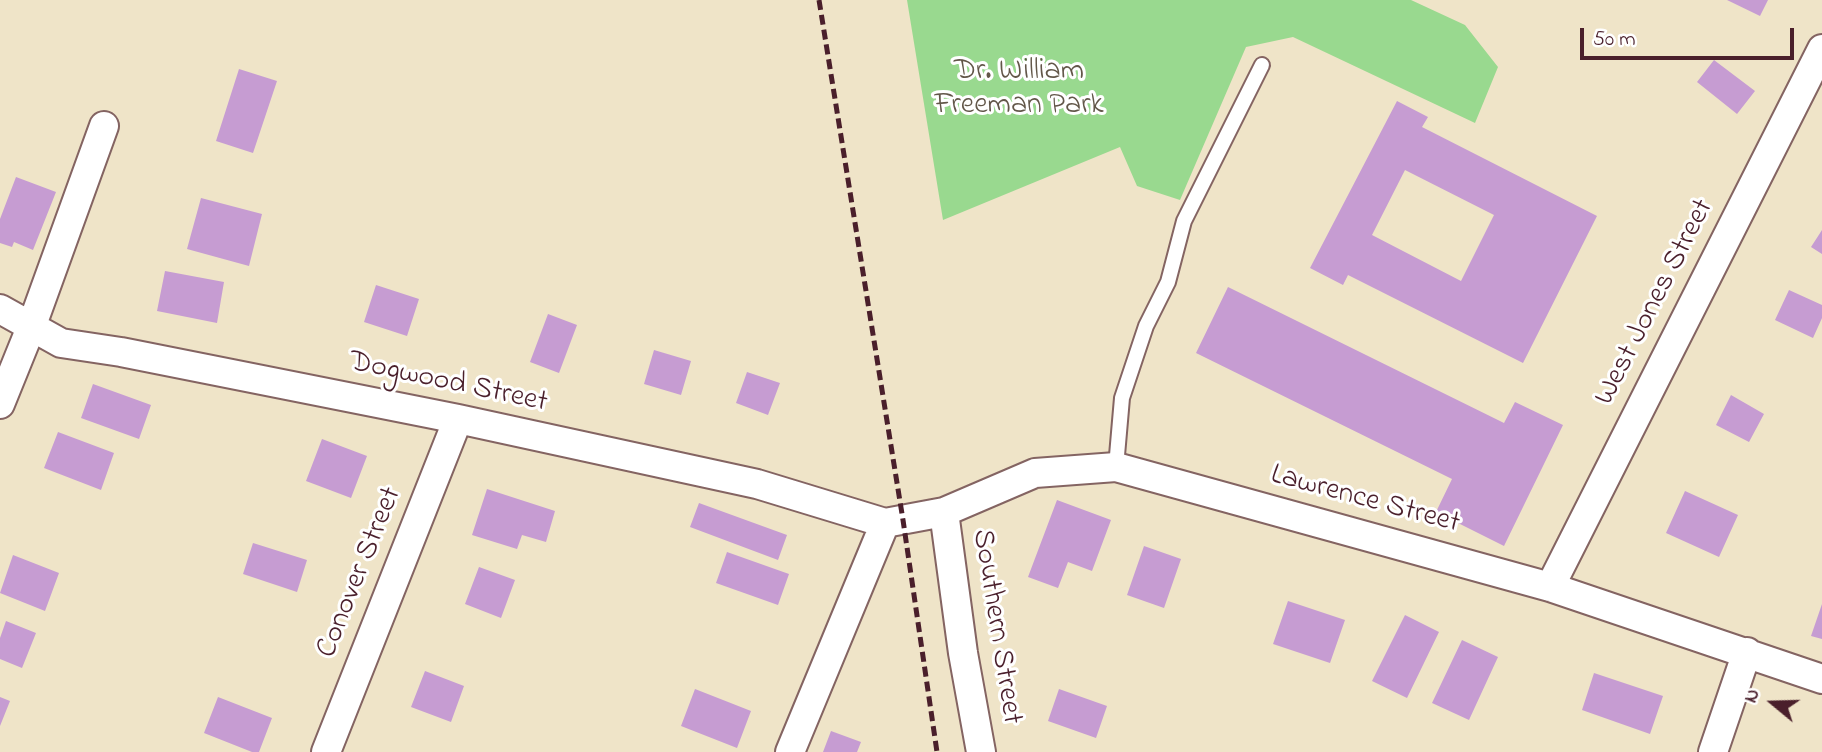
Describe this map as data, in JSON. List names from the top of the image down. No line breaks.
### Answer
{"streets":{"street":["West Jones Street","Dogwood Street","Lawrence Street","Conover Street","Southern Street"]},"crossings":[["West Jones Street","Lawrence Street"],["Dogwood Street","Lawrence Street"],["Dogwood Street","Conover Street"],["Lawrence Street","Southern Street"]],"parks":["Dr. William Freeman Park"],"scale_bar":"50 m","north":"left"}
